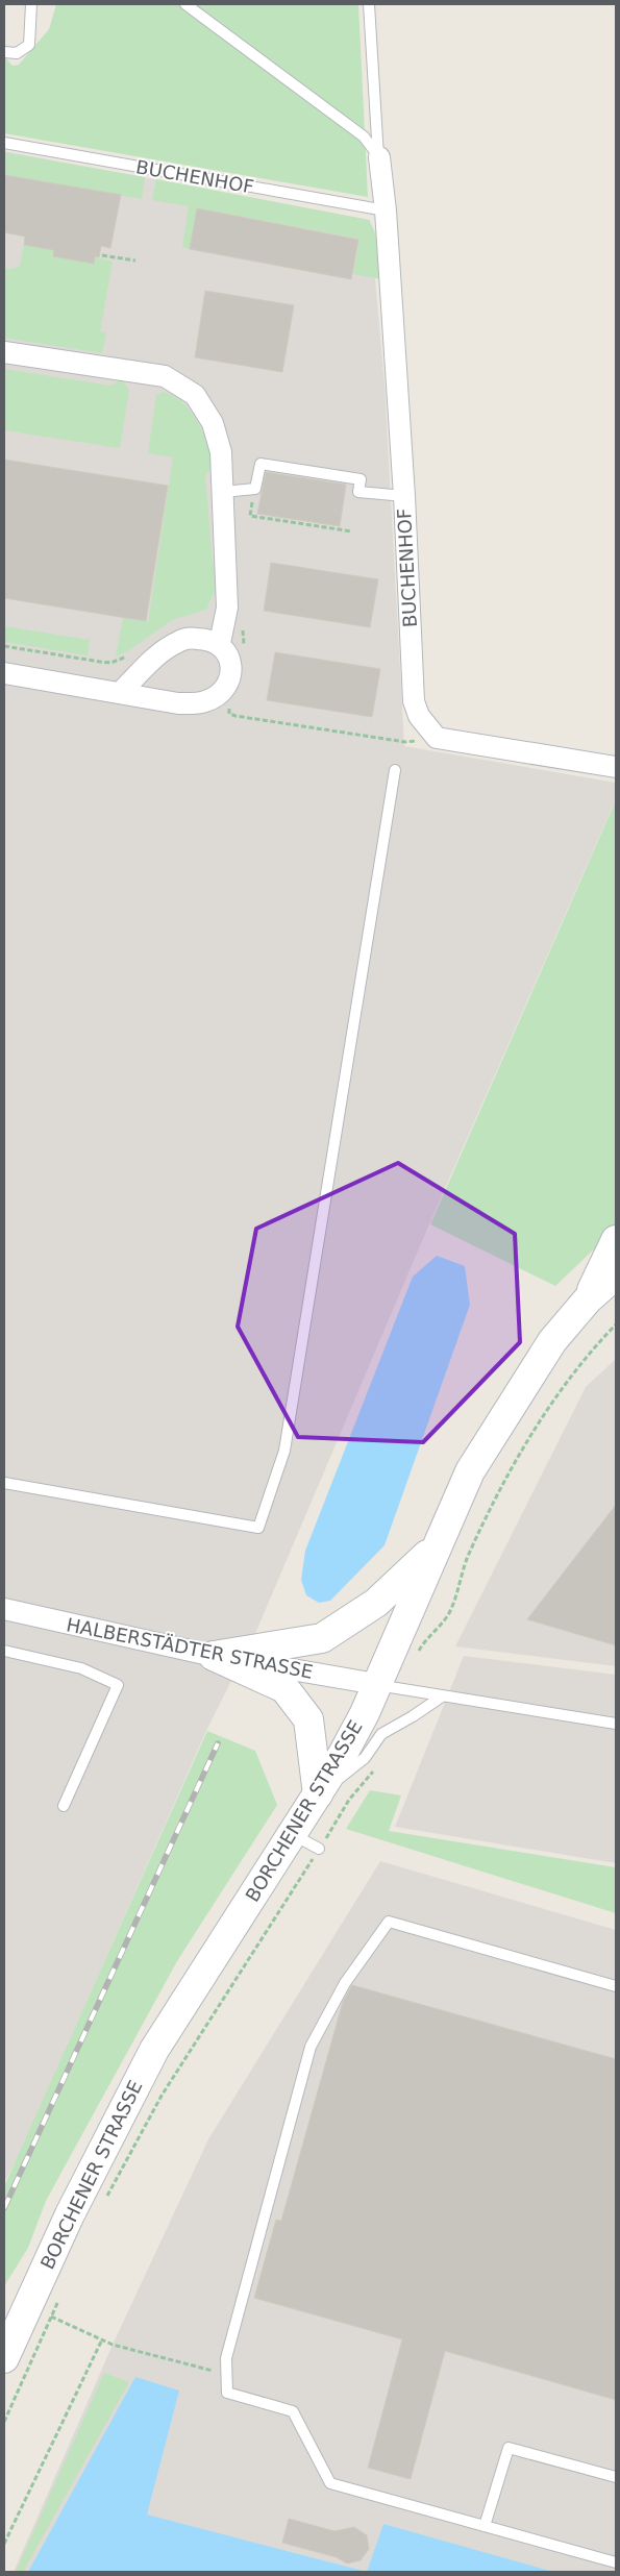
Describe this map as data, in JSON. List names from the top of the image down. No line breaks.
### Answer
{"streets":{"main road":["BORCHENER STRASSE"],"street":["BUCHENHOF","HALBERSTÄDTER STRASSE"]},"crossings":[["HALBERSTÄDTER STRASSE","BORCHENER STRASSE"]]}
